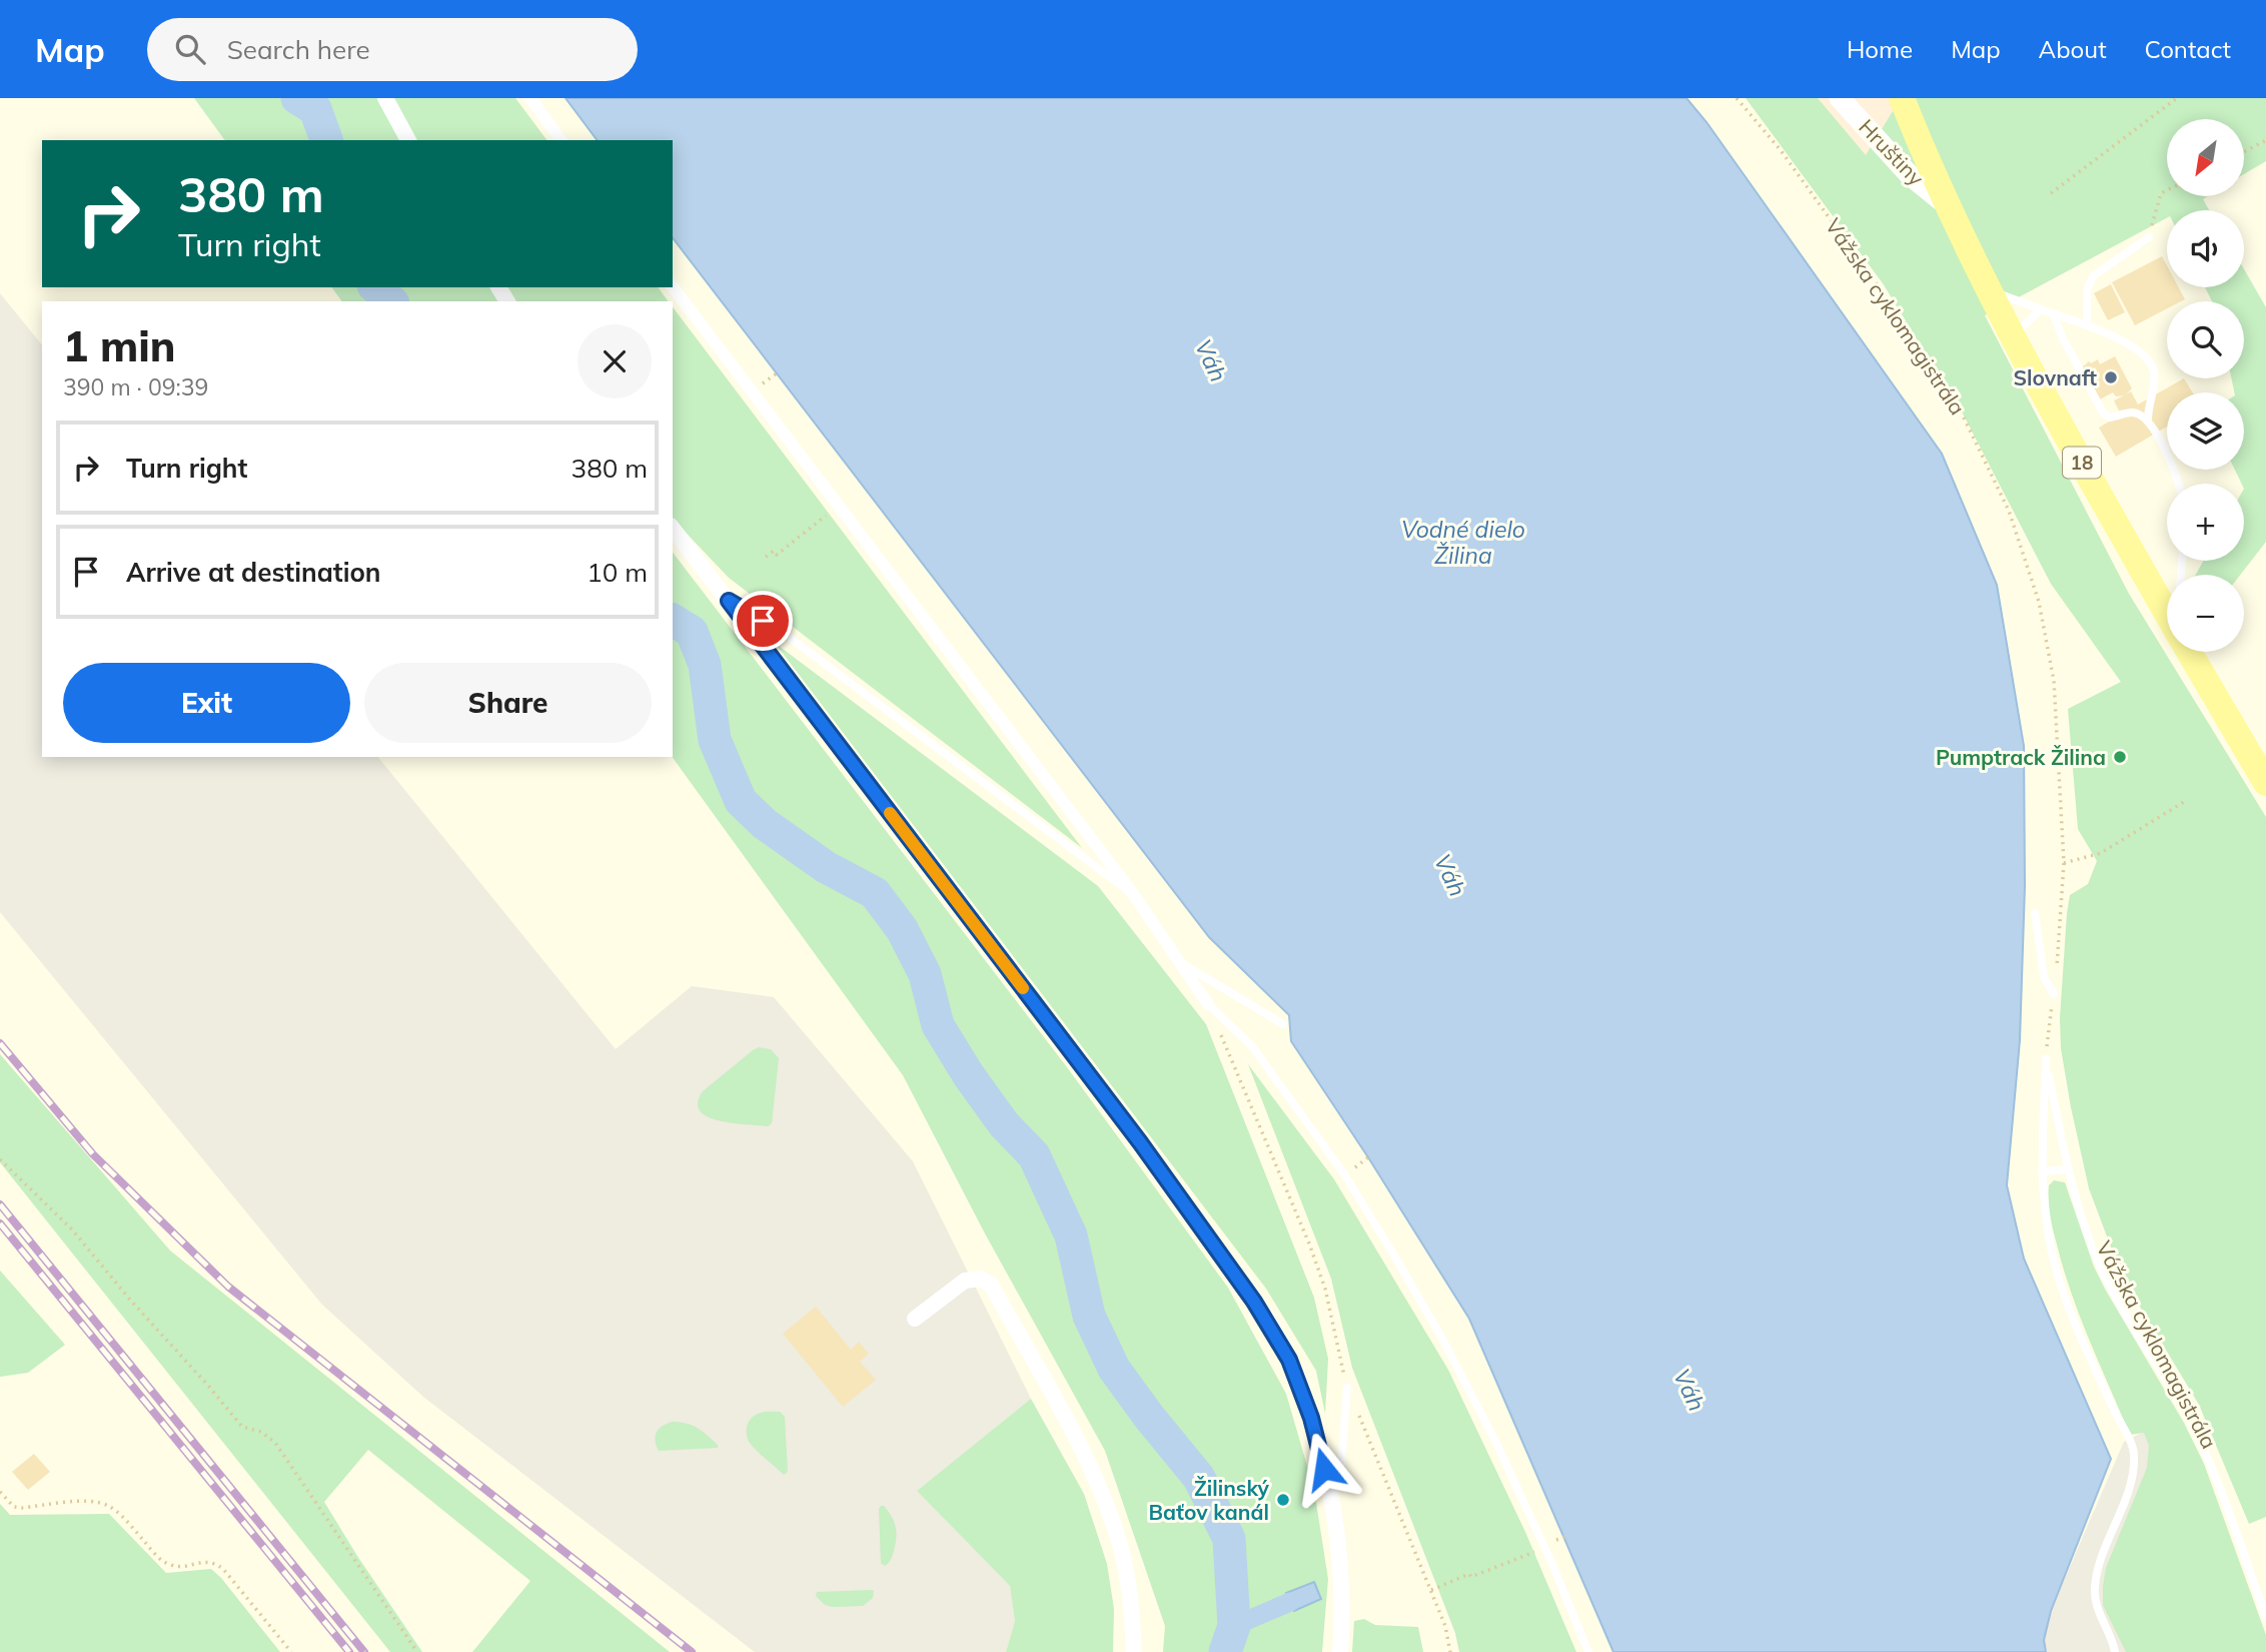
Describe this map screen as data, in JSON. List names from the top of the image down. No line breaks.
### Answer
{"streets":{"main road":["18"],"street":["Hruštiny"],"path":["Vážska cyklomagistrála"]},"crossings":[["Hruštiny","18"]],"water":["Váh","Vodné dielo Žilina"],"places":["Slovnaft","Pumptrack Žilina","Žilinský Baťov kanál"],"north":"bottom left","page":{"header":"Map","search":"Search here","nav":["Home","Map","About","Contact"],"map_buttons":["+","−"],"turn":["380 m","Turn right"],"heading":["1 min","390 m · 09:39"],"list":[{"name":"Turn right","value":"380 m"},{"name":"Arrive at destination","value":"10 m"}],"buttons":["Exit","Share"]}}
